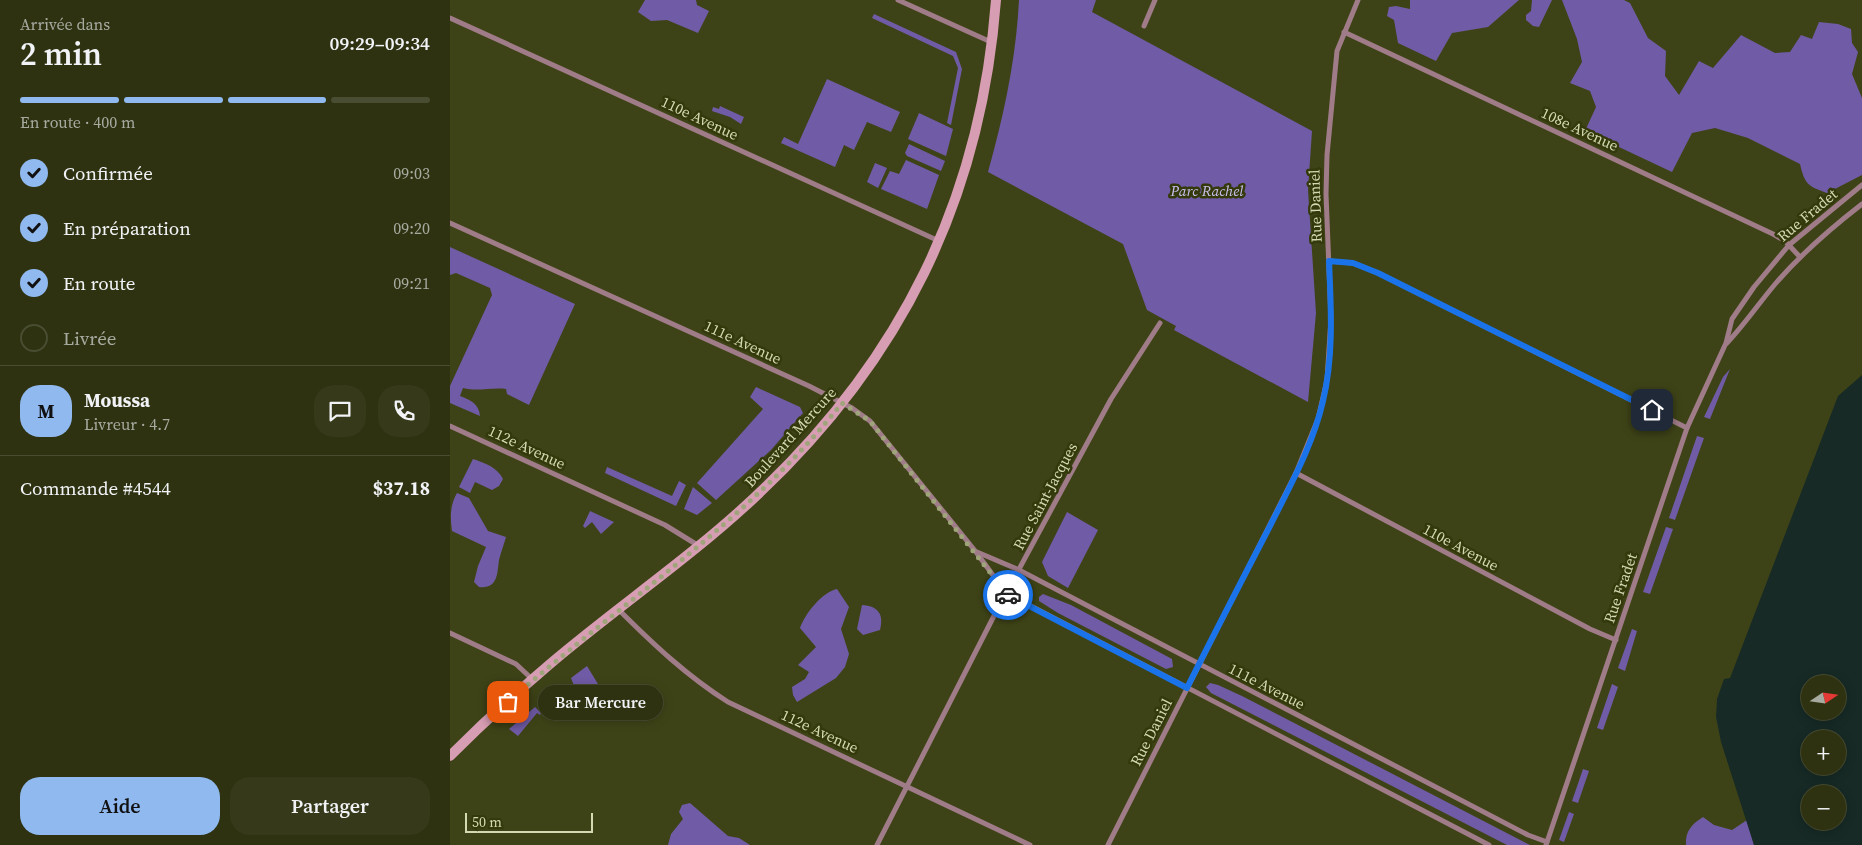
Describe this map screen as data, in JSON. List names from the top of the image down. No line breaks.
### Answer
{"streets":{"street":["110e Avenue","108e Avenue","Rue Daniel","Rue Fradet","111e Avenue","Boulevard Mercure","112e Avenue","Rue Saint-Jacques"]},"crossings":[["110e Avenue","Rue Daniel"],["110e Avenue","Rue Fradet"],["110e Avenue","Boulevard Mercure"],["108e Avenue","Rue Daniel"],["108e Avenue","Rue Fradet"],["Rue Daniel","111e Avenue"],["Rue Fradet","111e Avenue"],["111e Avenue","Boulevard Mercure"],["111e Avenue","Rue Saint-Jacques"],["Boulevard Mercure","112e Avenue"],["112e Avenue","Rue Saint-Jacques"]],"parks":["Parc Rachel"],"places":["Bar Mercure"],"scale_bar":"50 m","north":"right","page":{"heading":["2 min","Arrivée dans","09:29–09:34"],"panel":["Moussa","Livreur · 4.7","Commande #4544","$37.18"],"bar":"En route · 400 m","list":[["Confirmée","09:03"],["En préparation","09:20"],["En route","09:21"],"Livrée"],"round":"M","map_buttons":["+","−"],"bubble":"Bar Mercure","buttons":["Aide","Partager"],"scale":"50 m"}}
